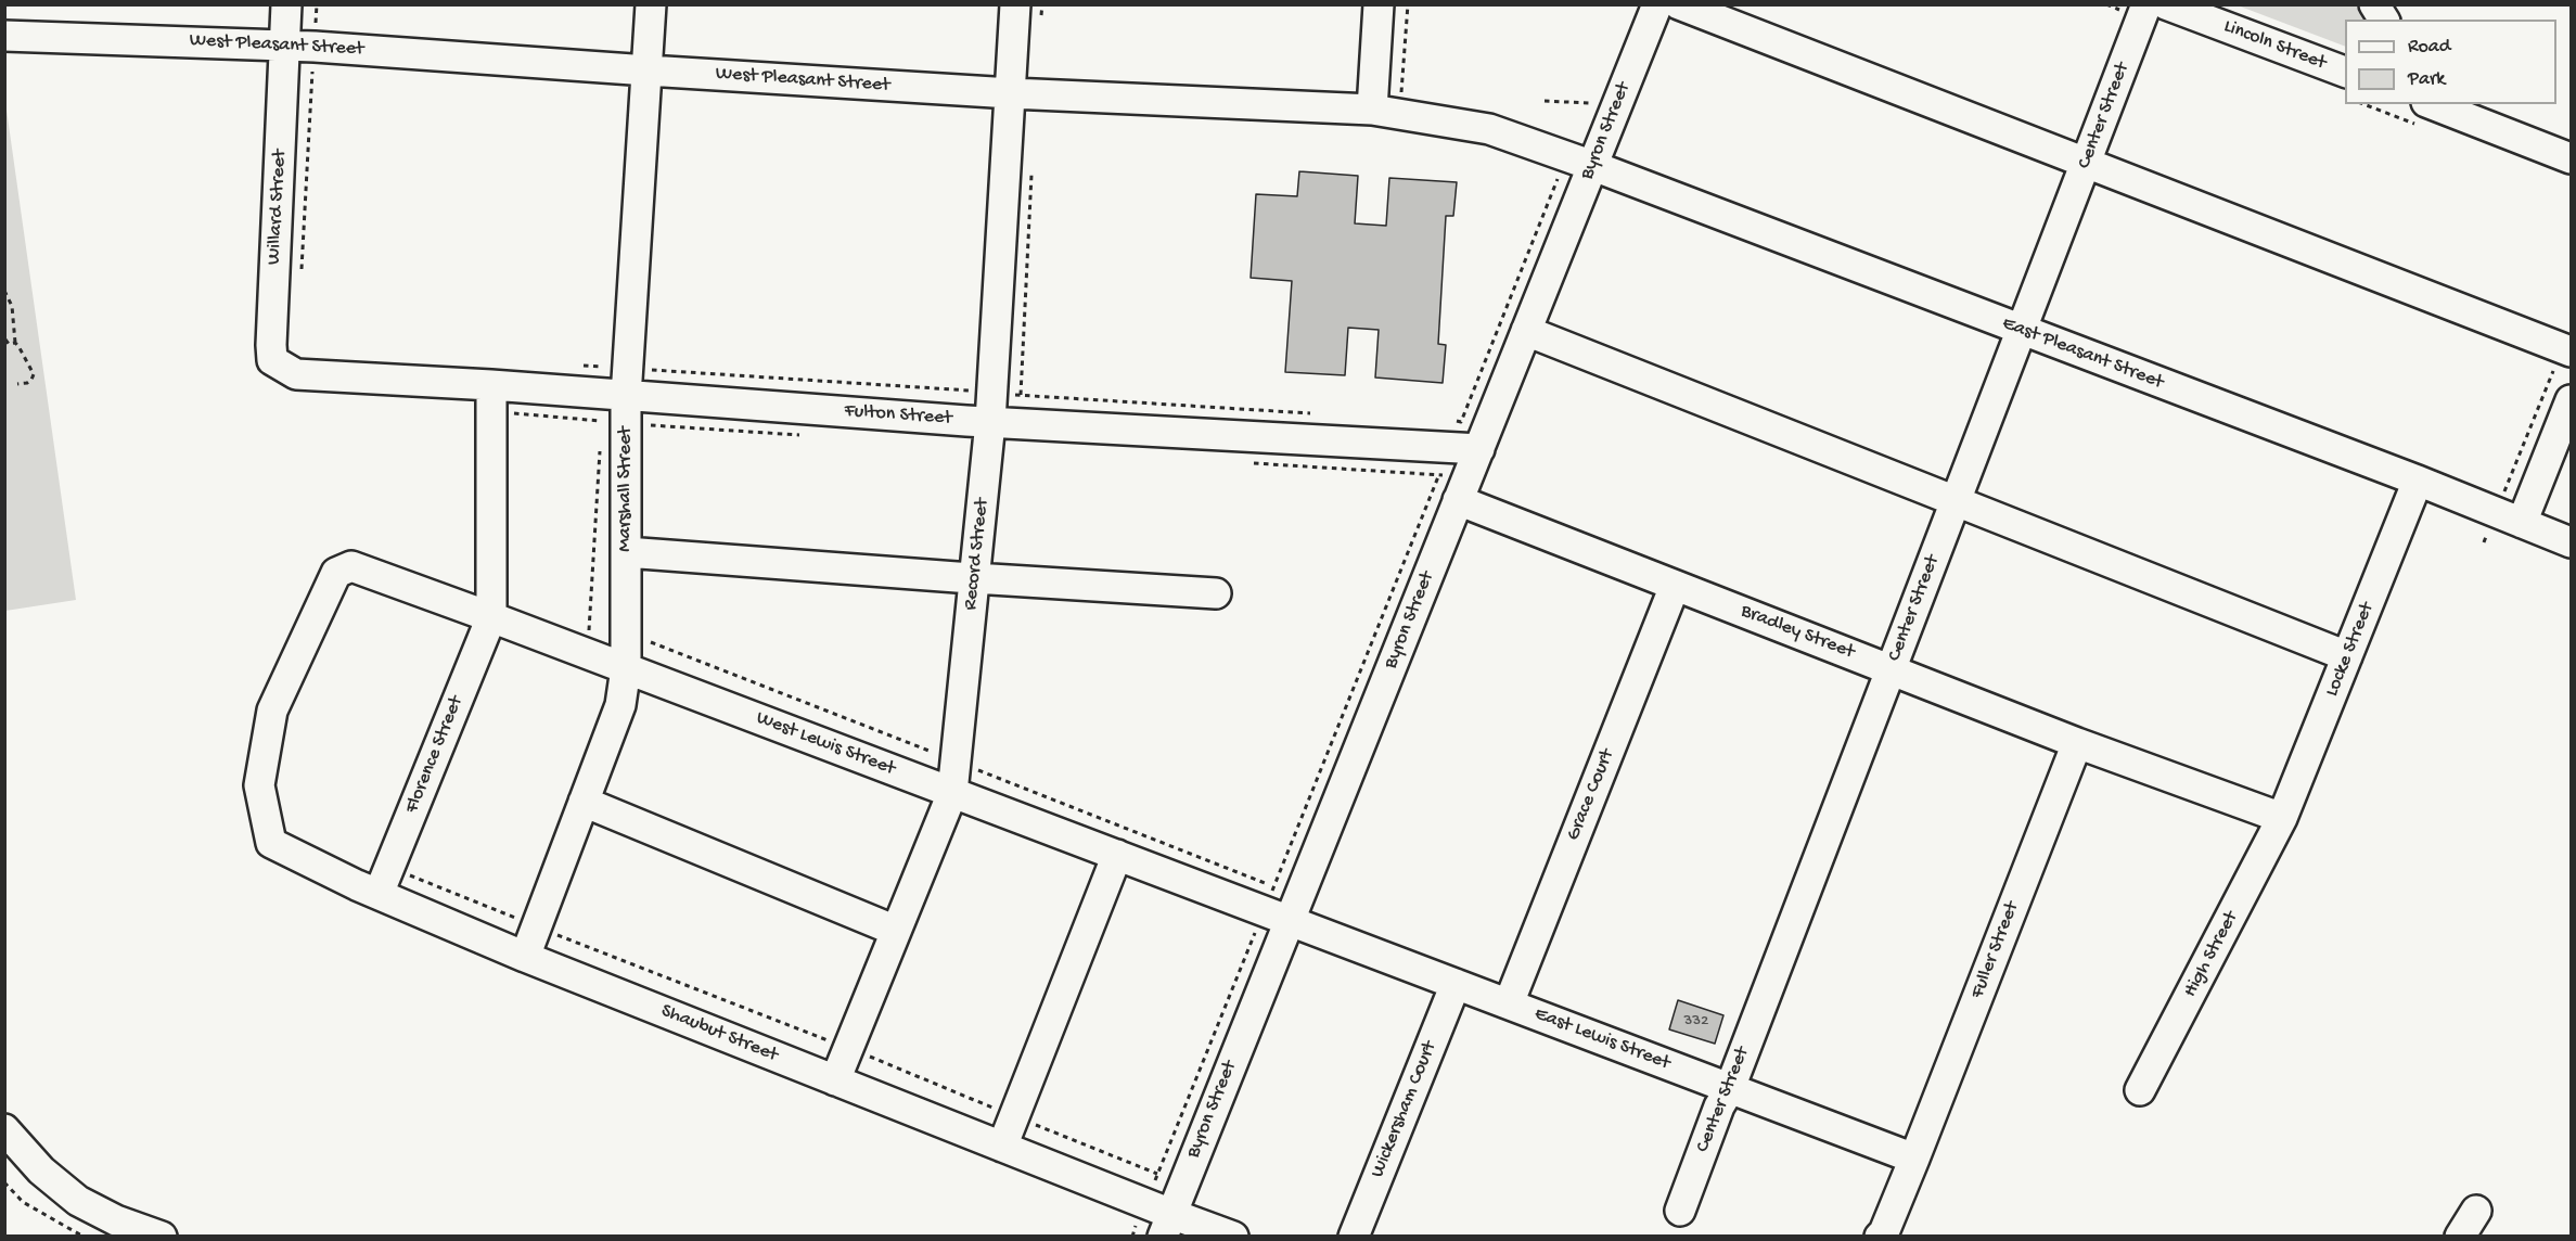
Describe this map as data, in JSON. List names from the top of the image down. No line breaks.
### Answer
{"streets":{"street":["West Pleasant Street","Lincoln Street","Center Street","Byron Street","Willard Street","East Pleasant Street","Fulton Street","Marshall Street","Record Street","Bradley Street","Locke Street","West Lewis Street","Florence Street","Grace Court","Fuller Street","High Street","Shaubut Street","East Lewis Street","Wickersham Court"]},"crossings":[["West Pleasant Street","Byron Street"],["West Pleasant Street","Willard Street"],["West Pleasant Street","East Pleasant Street"],["West Pleasant Street","Marshall Street"],["West Pleasant Street","Record Street"],["Center Street","East Pleasant Street"],["Center Street","Bradley Street"],["Center Street","East Lewis Street"],["Byron Street","East Pleasant Street"],["Byron Street","Fulton Street"],["Byron Street","Bradley Street"],["Byron Street","West Lewis Street"],["Byron Street","Shaubut Street"],["Byron Street","East Lewis Street"],["Willard Street","Fulton Street"],["East Pleasant Street","Locke Street"],["Fulton Street","Marshall Street"],["Fulton Street","Record Street"],["Marshall Street","West Lewis Street"],["Marshall Street","Shaubut Street"],["Record Street","West Lewis Street"],["Record Street","Shaubut Street"],["Bradley Street","Locke Street"],["Bradley Street","Grace Court"],["Bradley Street","Fuller Street"],["Bradley Street","High Street"],["Locke Street","High Street"],["West Lewis Street","Florence Street"],["West Lewis Street","Shaubut Street"],["West Lewis Street","East Lewis Street"],["Florence Street","Shaubut Street"],["Grace Court","East Lewis Street"],["Fuller Street","East Lewis Street"],["East Lewis Street","Wickersham Court"]],"house_numbers":["332"],"legend":["Road","Park"]}
